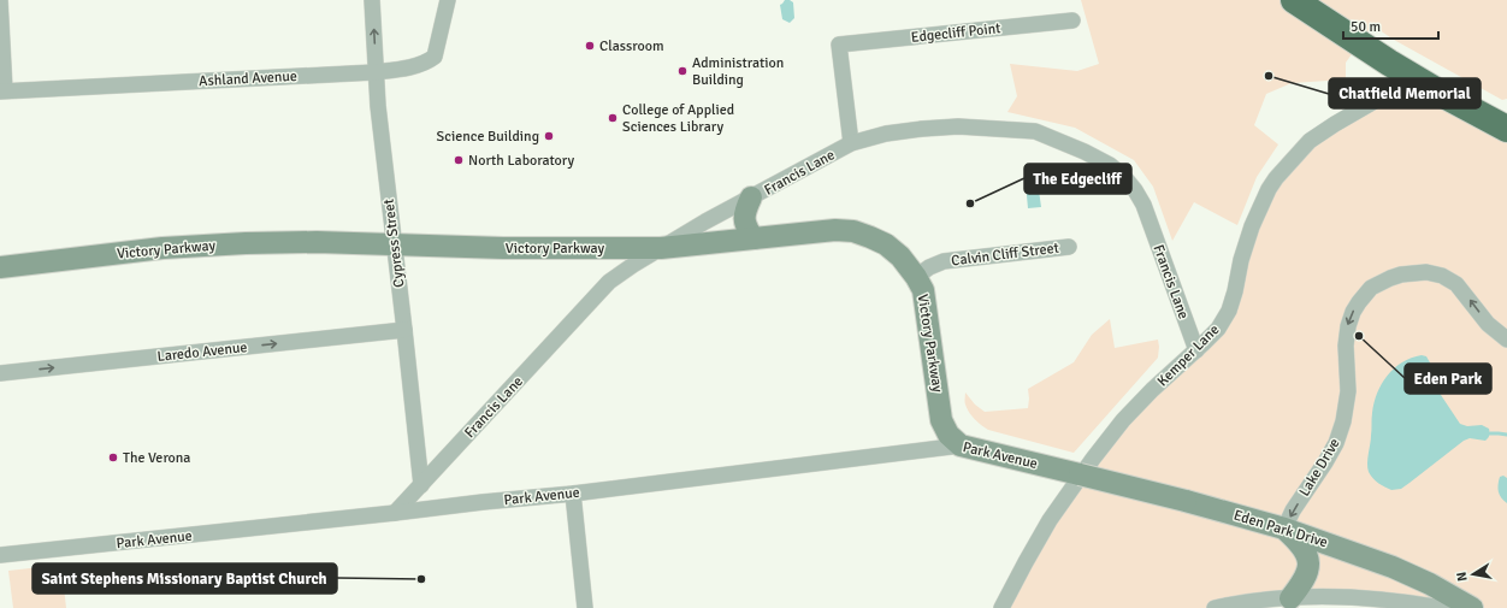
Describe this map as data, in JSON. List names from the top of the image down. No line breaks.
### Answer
{"streets":{"street":["Edgecliff Point","Ashland Avenue","Francis Lane","Cypress Street","Victory Parkway","Calvin Cliff Street","Laredo Avenue","Kemper Lane","Park Avenue","Lake Drive","Eden Park Drive"]},"crossings":[["Edgecliff Point","Francis Lane"],["Ashland Avenue","Cypress Street"],["Francis Lane","Cypress Street"],["Francis Lane","Victory Parkway"],["Francis Lane","Kemper Lane"],["Francis Lane","Park Avenue"],["Cypress Street","Victory Parkway"],["Cypress Street","Laredo Avenue"],["Victory Parkway","Calvin Cliff Street"],["Victory Parkway","Park Avenue"],["Park Avenue","Eden Park Drive"],["Lake Drive","Eden Park Drive"]],"one_way":["Laredo Avenue"],"places":["Classroom","Administration Building","Chatfield Memorial","College of Applied Sciences Library","Science Building","North Laboratory","The Edgecliff","Eden Park","The Verona","Saint Stephens Missionary Baptist Church"],"scale_bar":"50 m","north":"left"}
